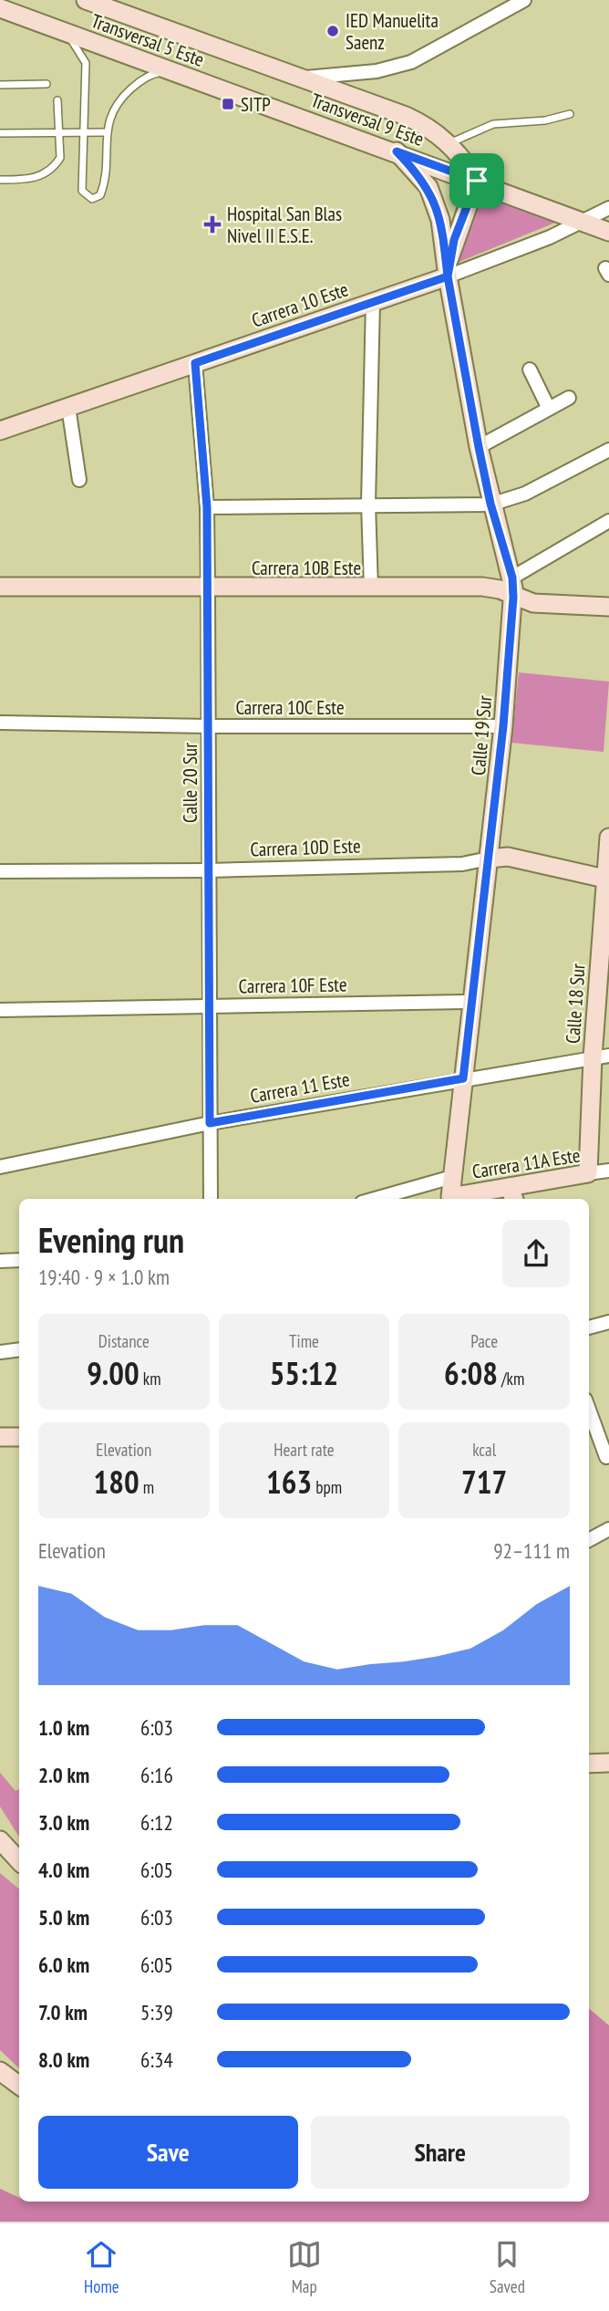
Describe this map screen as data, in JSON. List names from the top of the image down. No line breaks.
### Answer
{"streets":{"street":["Transversal 5 Este","Transversal 9 Este","Carrera 10 Este","Carrera 10B Este","Carrera 10C Este","Calle 19 Sur","Calle 20 Sur","Carrera 10D Este","Carrera 10F Este","Calle 18 Sur","Carrera 11 Este","Carrera 11A Este"]},"crossings":[["Transversal 5 Este","Transversal 9 Este"],["Transversal 9 Este","Carrera 10 Este"],["Transversal 9 Este","Calle 19 Sur"],["Carrera 10 Este","Calle 19 Sur"],["Carrera 10 Este","Calle 20 Sur"],["Carrera 10B Este","Calle 19 Sur"],["Carrera 10B Este","Calle 20 Sur"],["Carrera 10C Este","Calle 19 Sur"],["Carrera 10C Este","Calle 20 Sur"],["Calle 19 Sur","Carrera 10D Este"],["Calle 19 Sur","Carrera 10F Este"],["Calle 19 Sur","Carrera 11 Este"],["Calle 19 Sur","Carrera 11A Este"],["Calle 20 Sur","Carrera 10D Este"],["Calle 20 Sur","Carrera 10F Este"],["Calle 20 Sur","Carrera 11 Este"],["Carrera 10D Este","Calle 18 Sur"],["Calle 18 Sur","Carrera 11 Este"],["Calle 18 Sur","Carrera 11A Este"]],"places":{"other":["IED Manuelita Saenz"],"transit":["SITP"],"health":["Hospital San Blas Nivel II E.S.E."]},"page":{"heading":["Evening run","19:40 · 9 × 1.0 km"],"stats":[["Distance","9.00 km"],["Time","55:12"],["Pace","6:08 /km"],["Elevation","180 m"],["Heart rate","163 bpm"],["kcal","717"]],"chart":["Elevation","92–111 m"],"list":[{"name":"1.0 km","note":"6:03"},{"name":"2.0 km","note":"6:16"},{"name":"3.0 km","note":"6:12"},{"name":"4.0 km","note":"6:05"},{"name":"5.0 km","note":"6:03"},{"name":"6.0 km","note":"6:05"},{"name":"7.0 km","note":"5:39"},{"name":"8.0 km","note":"6:34"}],"buttons":["Save","Share"],"tabs":["Home","Map","Saved"]}}
